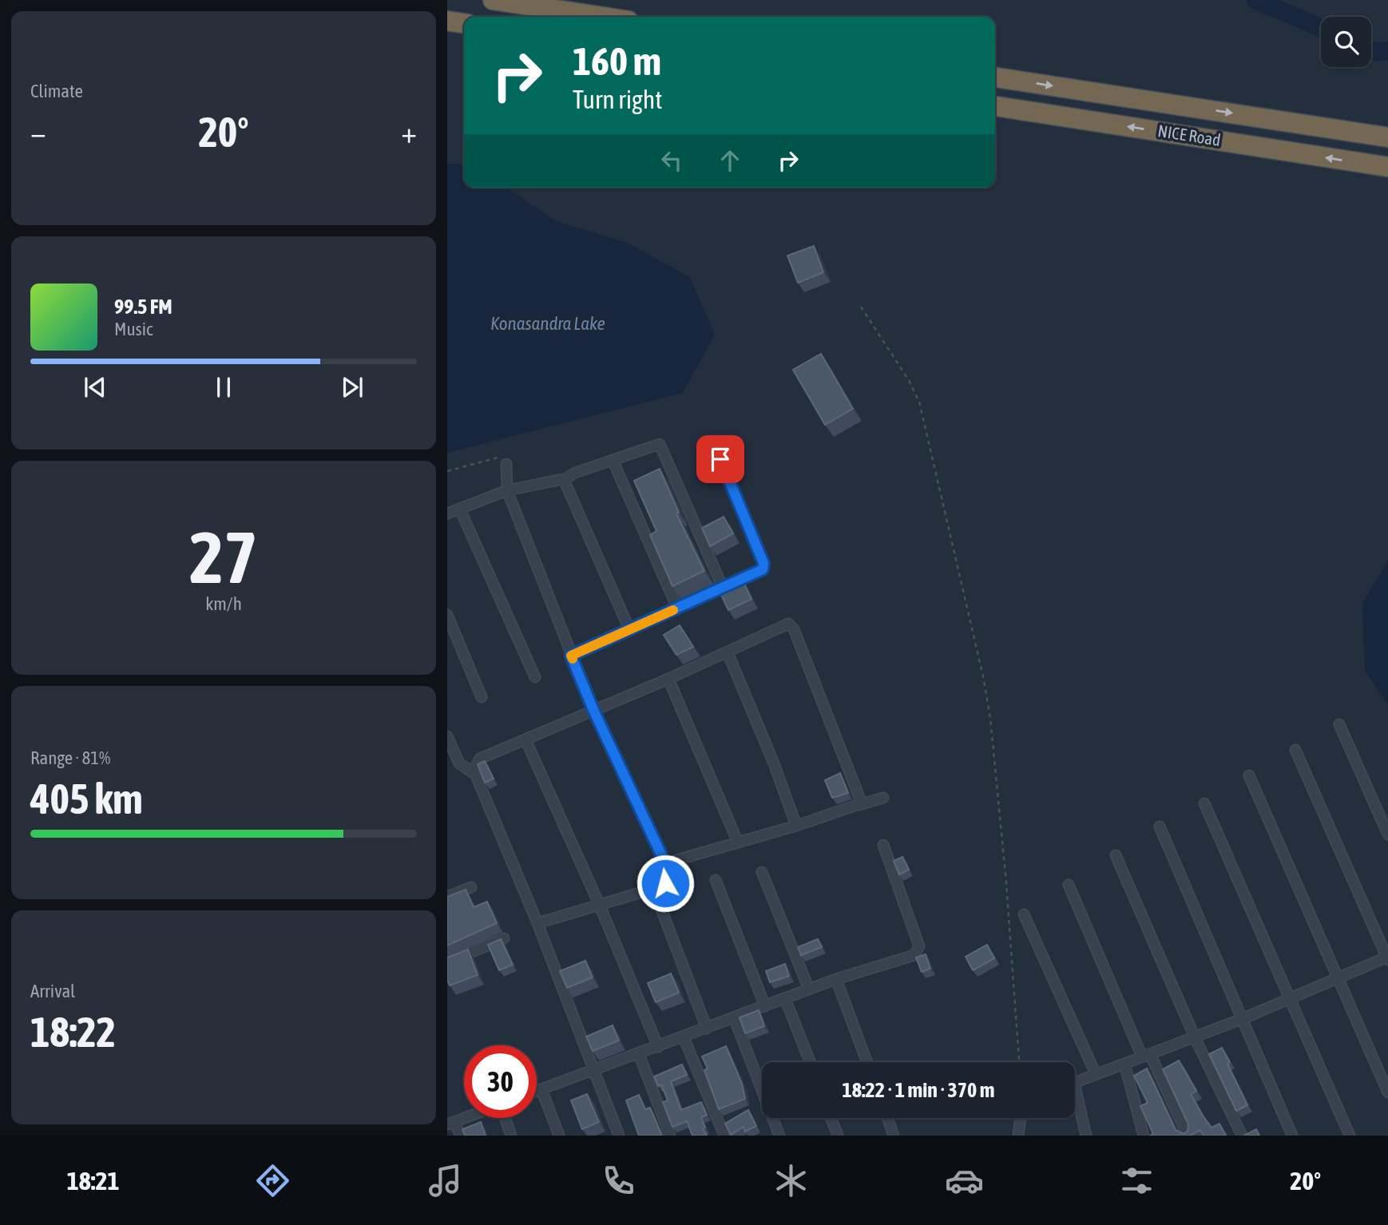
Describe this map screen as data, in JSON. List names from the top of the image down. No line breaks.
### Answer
{"streets":{"highway":["NICE Road"]},"water":["Konasandra Lake"],"page":{"tile":["Climate",["27","km/h"],["Range · 81%","405 km"],["Arrival","18:22"]],"turn":["160 m","Turn right"],"heat":["−","20°","+"],"song":["99.5 FM","Music"],"limit":"30","trip":"18:22 · 1 min · 370 m","tabs":["18:21","20°"]}}
